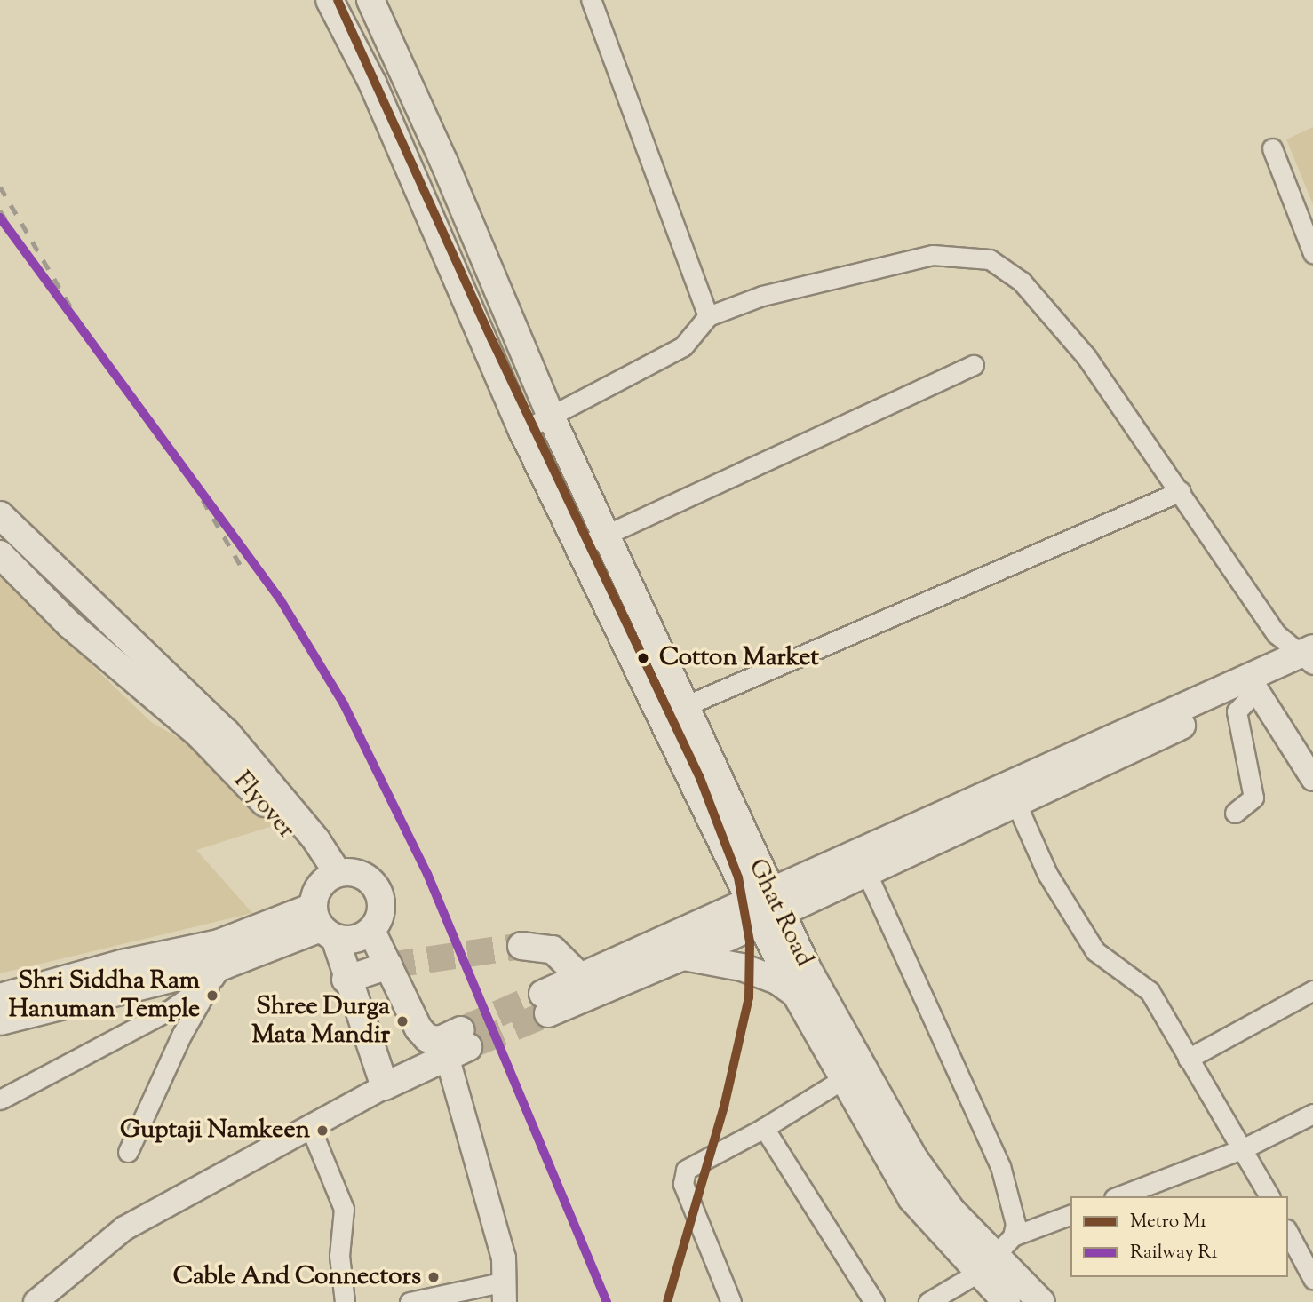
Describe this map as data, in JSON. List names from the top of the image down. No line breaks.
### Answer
{"streets":{"main road":["Flyover","Ghat Road"]},"places":["Cotton Market","Shri Siddha Ram Hanuman Temple","Shree Durga Mata Mandir","Guptaji Namkeen","Cable And Connectors"],"lines":["metro line M1","rail line R1"],"legend":["Metro M1","Railway R1"]}
